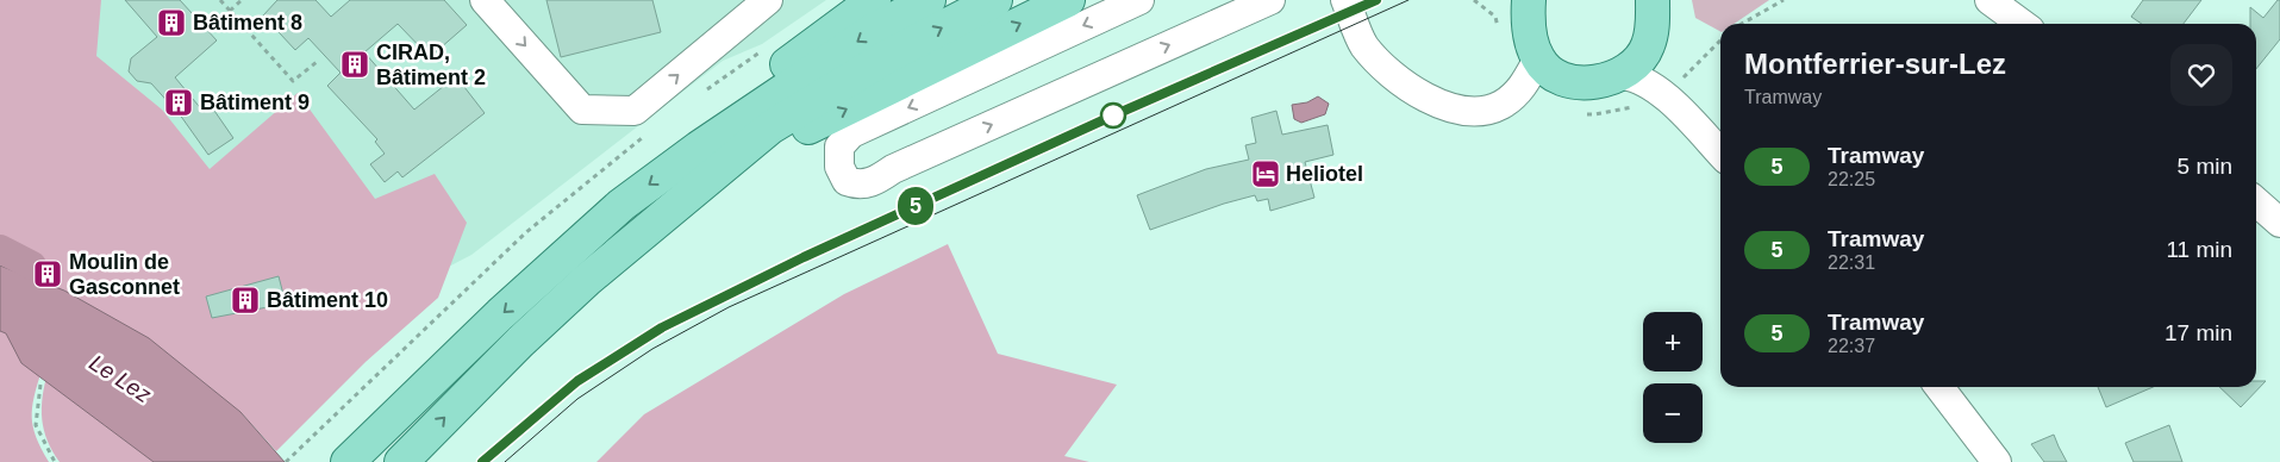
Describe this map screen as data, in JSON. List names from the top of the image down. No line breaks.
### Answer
{"water":["Le Lez"],"places":{"building":["Bâtiment 8","CIRAD, Bâtiment 2","Bâtiment 9","Moulin de Gasconnet","Bâtiment 10"],"hotel":["Heliotel"]},"lines":["tram line 5"],"page":{"on_map":"5","heading":["Montferrier-sur-Lez","Tramway"],"list":[{"mark":"5","name":"Tramway","note":"22:25","value":"5 min"},{"mark":"5","name":"Tramway","note":"22:31","value":"11 min"},{"mark":"5","name":"Tramway","note":"22:37","value":"17 min"}],"map_buttons":["+","−"]}}
